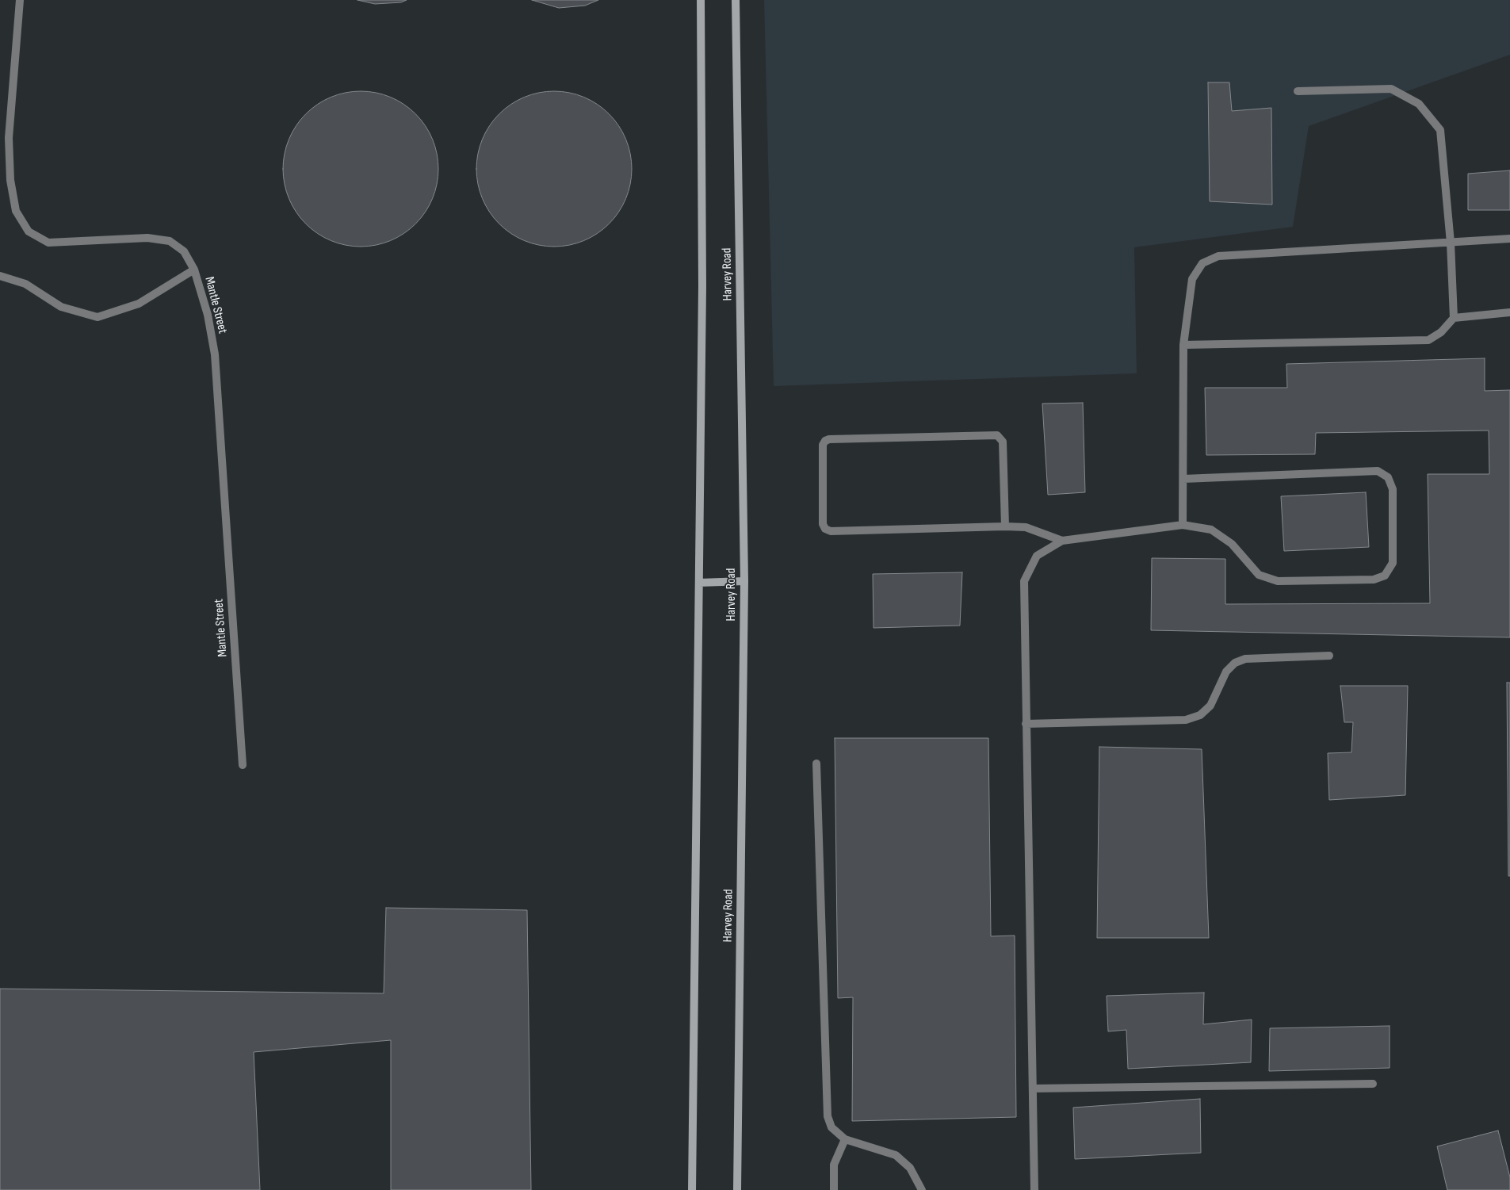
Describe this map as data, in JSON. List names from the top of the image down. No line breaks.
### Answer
{"streets":{"main road":["Harvey Road"],"lane":["Mantle Street"]}}
